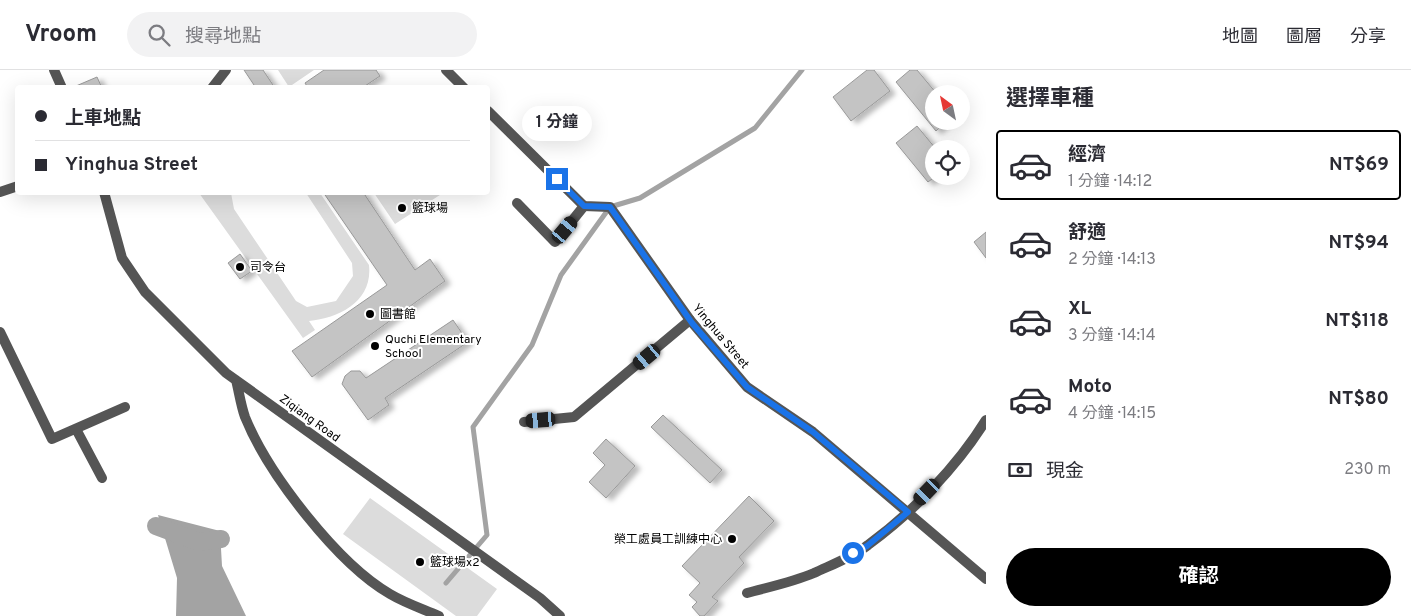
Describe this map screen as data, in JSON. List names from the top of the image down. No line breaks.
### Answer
{"streets":{"street":["Yinghua Street","Ziqiang Road"]},"places":["籃球場","司令台","圖書館","Quchi Elementary School","榮工處員工訓練中心","籃球場x2"],"north":"top left","page":{"header":"Vroom","search":"搜尋地點","nav":["地圖","圖層","分享"],"heading":"選擇車種","banner":["上車地點","Yinghua Street"],"bubble":"1 分鐘","list":[{"name":"經濟","note":"1 分鐘 · 14:12","value":"NT$69"},{"name":"舒適","note":"2 分鐘 · 14:13","value":"NT$94"},{"name":"XL","note":"3 分鐘 · 14:14","value":"NT$118"},{"name":"Moto","note":"4 分鐘 · 14:15","value":"NT$80"}],"pay":["現金","230 m"],"buttons":"確認"}}
